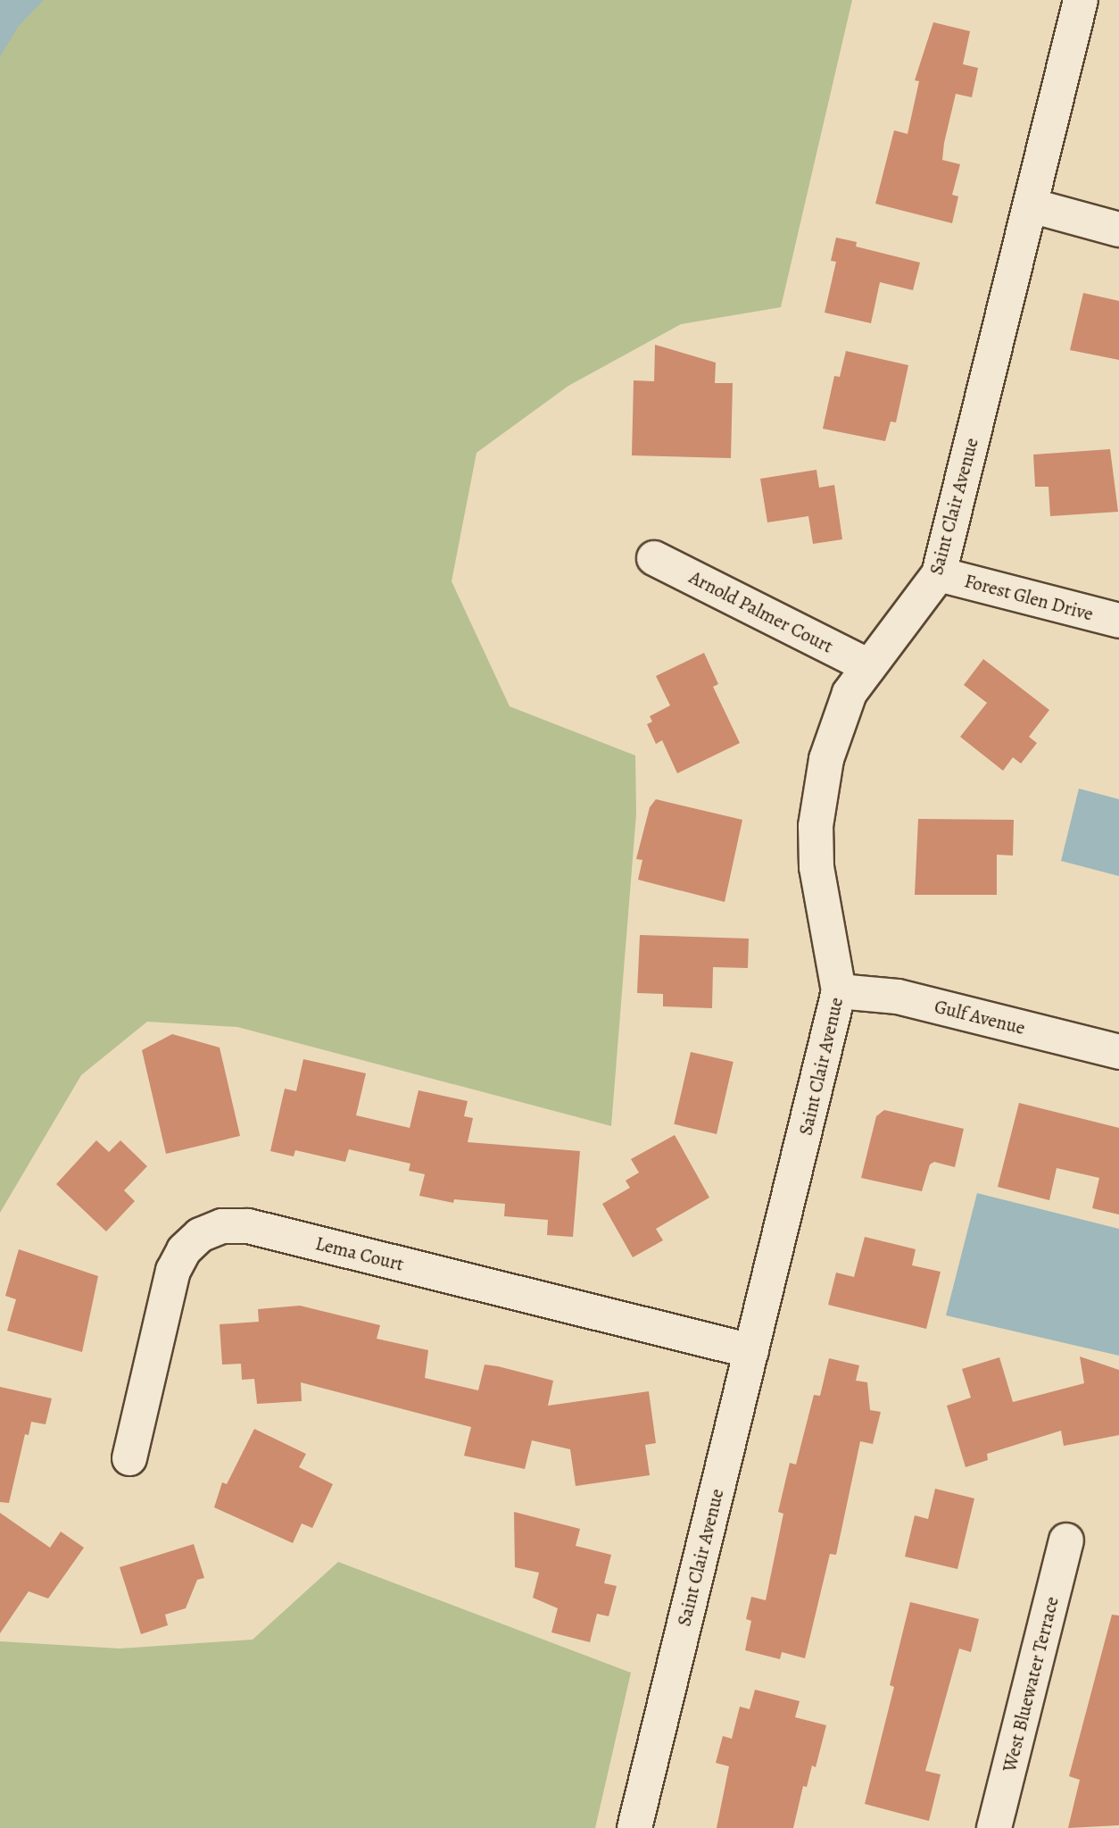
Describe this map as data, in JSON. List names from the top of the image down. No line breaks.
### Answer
{"streets":{"street":["Saint Clair Avenue","Forest Glen Drive","Arnold Palmer Court","Gulf Avenue","Lema Court","West Bluewater Terrace"]},"crossings":[["Saint Clair Avenue","Forest Glen Drive"],["Saint Clair Avenue","Arnold Palmer Court"],["Saint Clair Avenue","Gulf Avenue"],["Saint Clair Avenue","Lema Court"]]}
